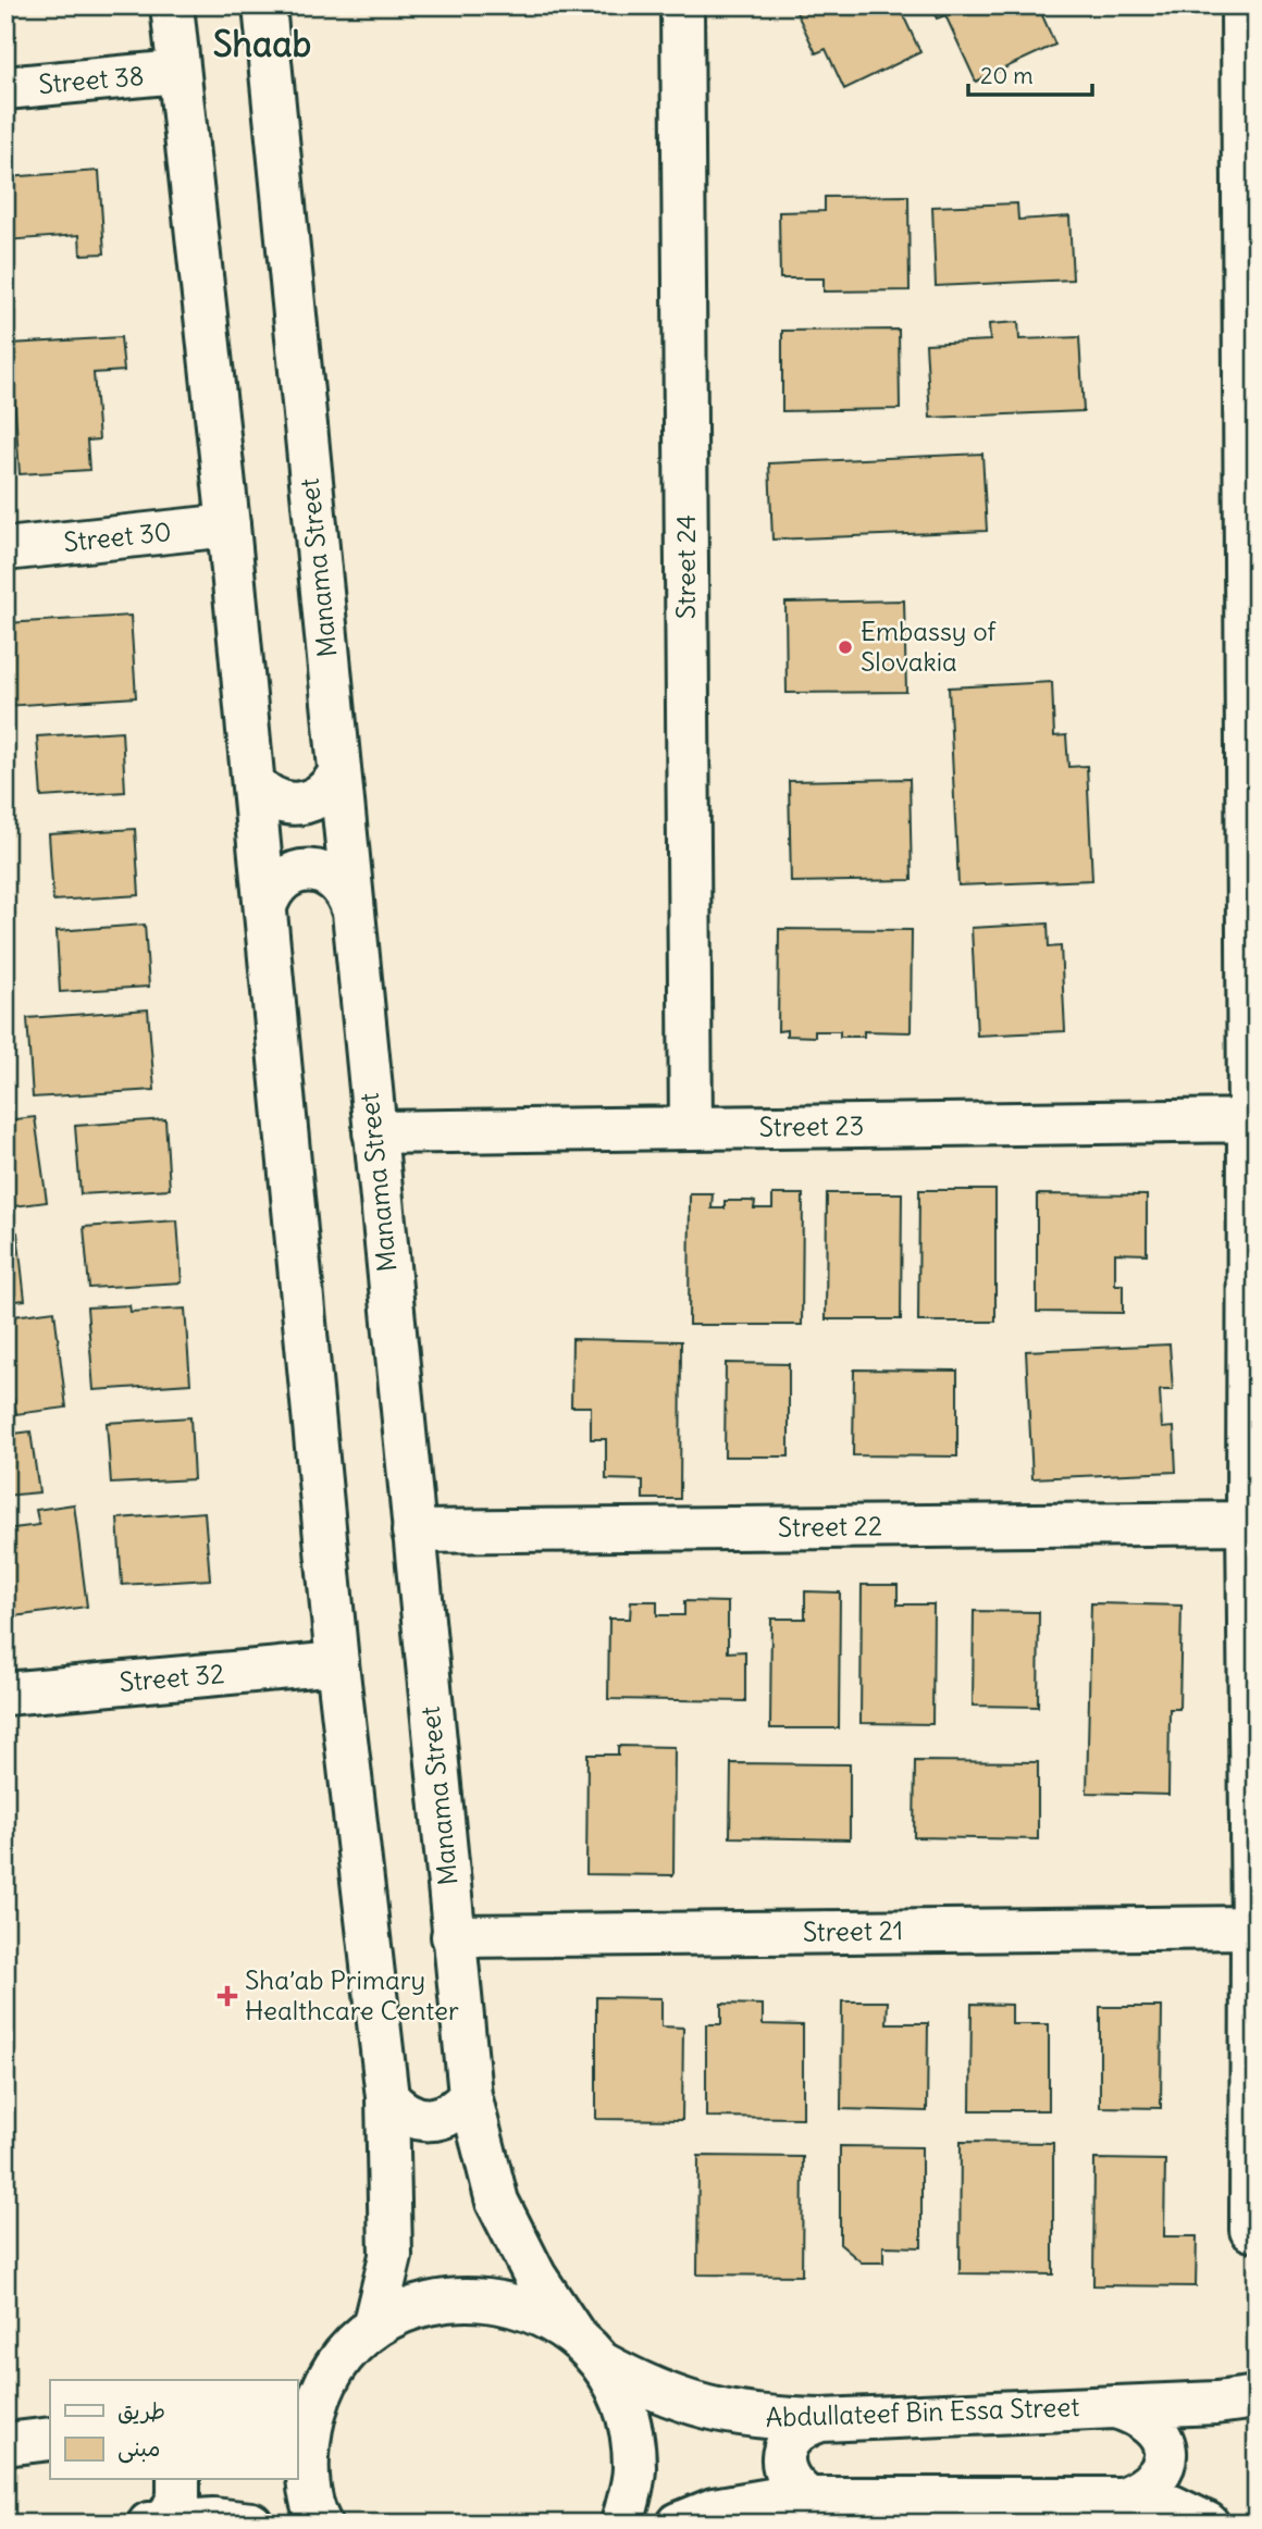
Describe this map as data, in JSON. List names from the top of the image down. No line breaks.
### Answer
{"streets":{"street":["Street 38","Street 30","Street 24","Manama Street","Street 23","Street 22","Street 32","Street 21","Abdullateef Bin Essa Street"]},"crossings":[["Street 24","Street 23"],["Manama Street","Street 23"],["Manama Street","Street 22"],["Manama Street","Street 21"],["Manama Street","Abdullateef Bin Essa Street"]],"districts":["Shaab"],"places":{"other":["Embassy of Slovakia"],"health":["Sha’ab Primary Healthcare Center"]},"legend":["طريق","مبنى"],"scale_bar":"20 m"}
